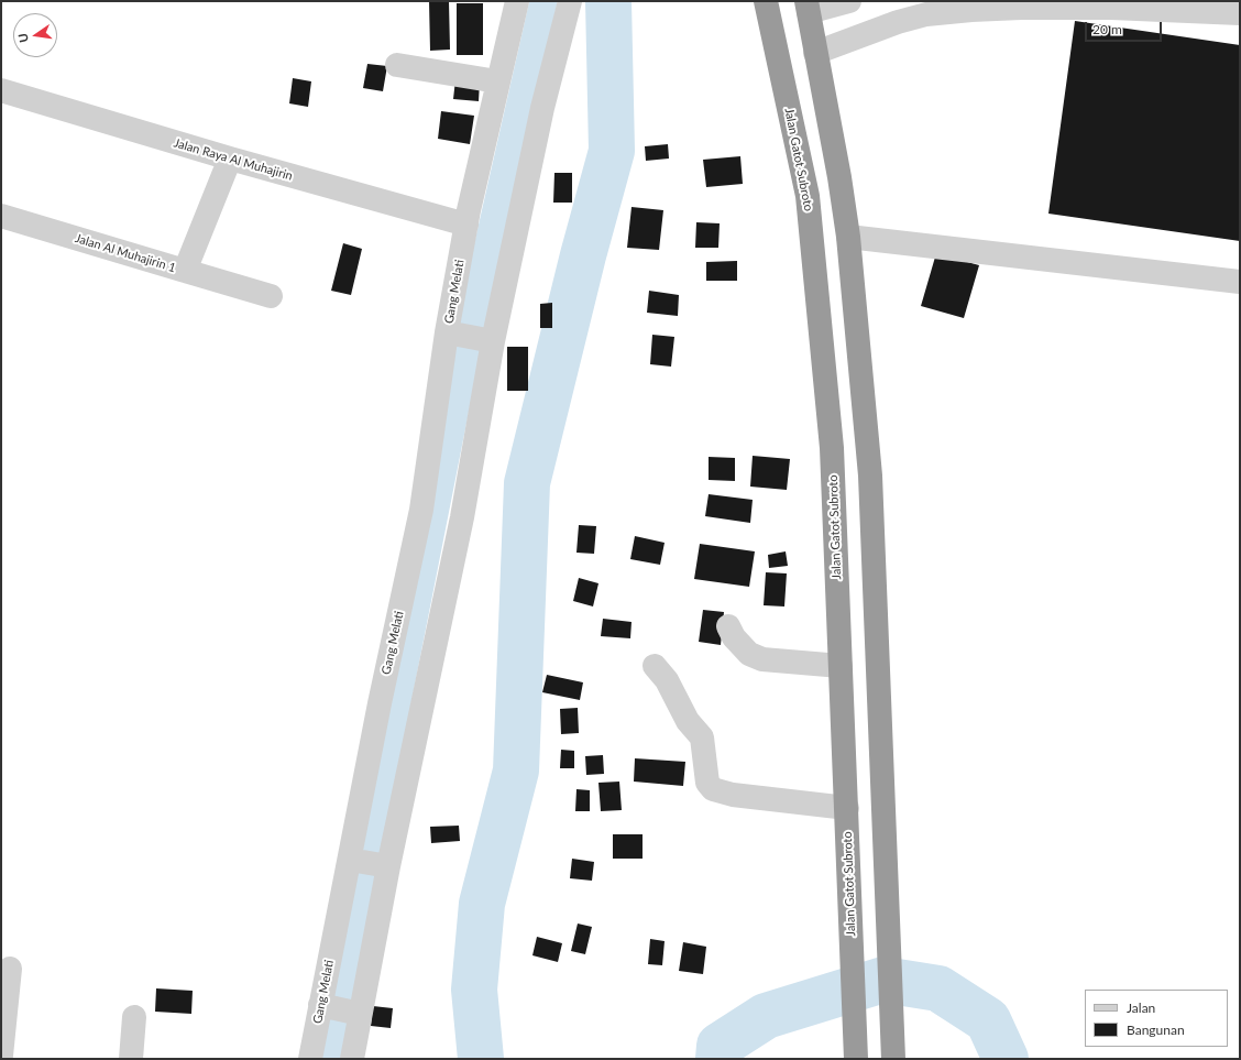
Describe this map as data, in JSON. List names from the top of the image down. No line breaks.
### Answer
{"streets":{"highway":["Jalan Gatot Subroto"],"street":["Jalan Raya Al Muhajirin","Jalan Al Muhajirin 1","Gang Melati"]},"crossings":[["Jalan Raya Al Muhajirin","Jalan Al Muhajirin 1"],["Jalan Raya Al Muhajirin","Gang Melati"]],"legend":["Jalan","Bangunan"],"scale_bar":"20 m","north":"left"}
